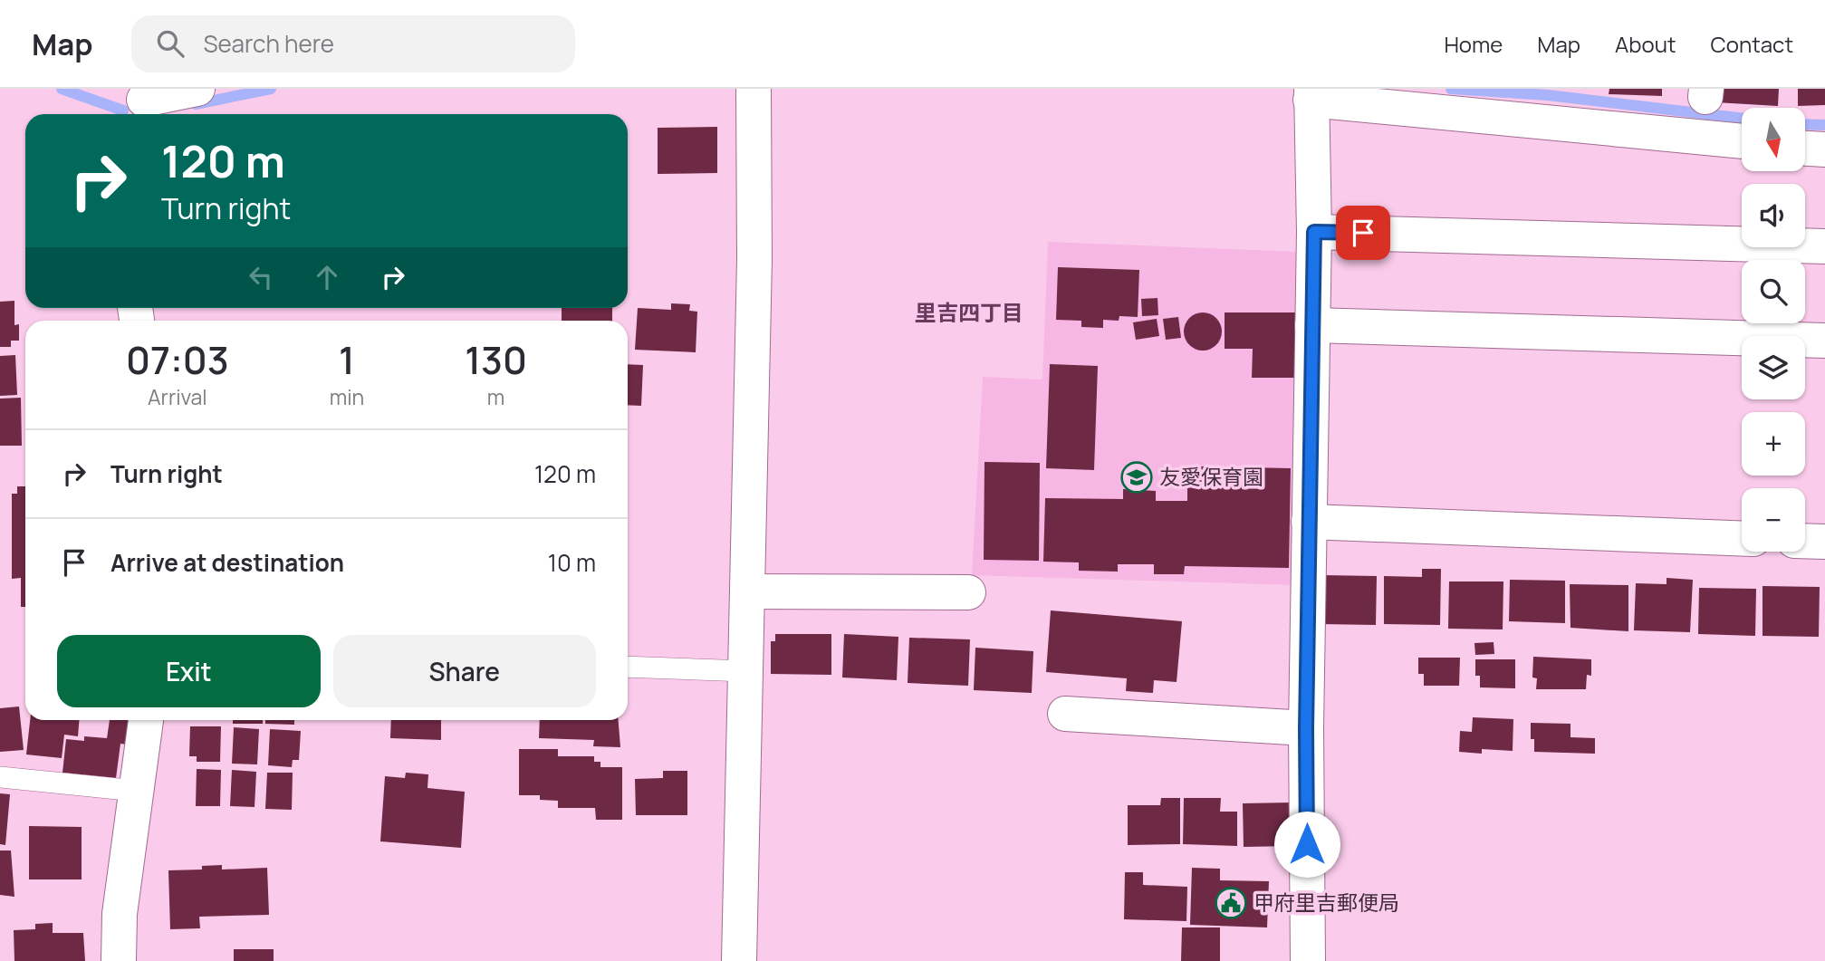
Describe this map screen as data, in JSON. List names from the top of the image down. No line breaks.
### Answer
{"districts":["里吉四丁目"],"places":{"school or university":["友愛保育園"],"public building":["甲府里吉郵便局"]},"north":"bottom","page":{"header":"Map","search":"Search here","nav":["Home","Map","About","Contact"],"map_buttons":["+","−"],"turn":["120 m","Turn right"],"eta":["07:03","Arrival","1","min","130","m"],"list":[{"name":"Turn right","value":"120 m"},{"name":"Arrive at destination","value":"10 m"}],"buttons":["Exit","Share"]}}
